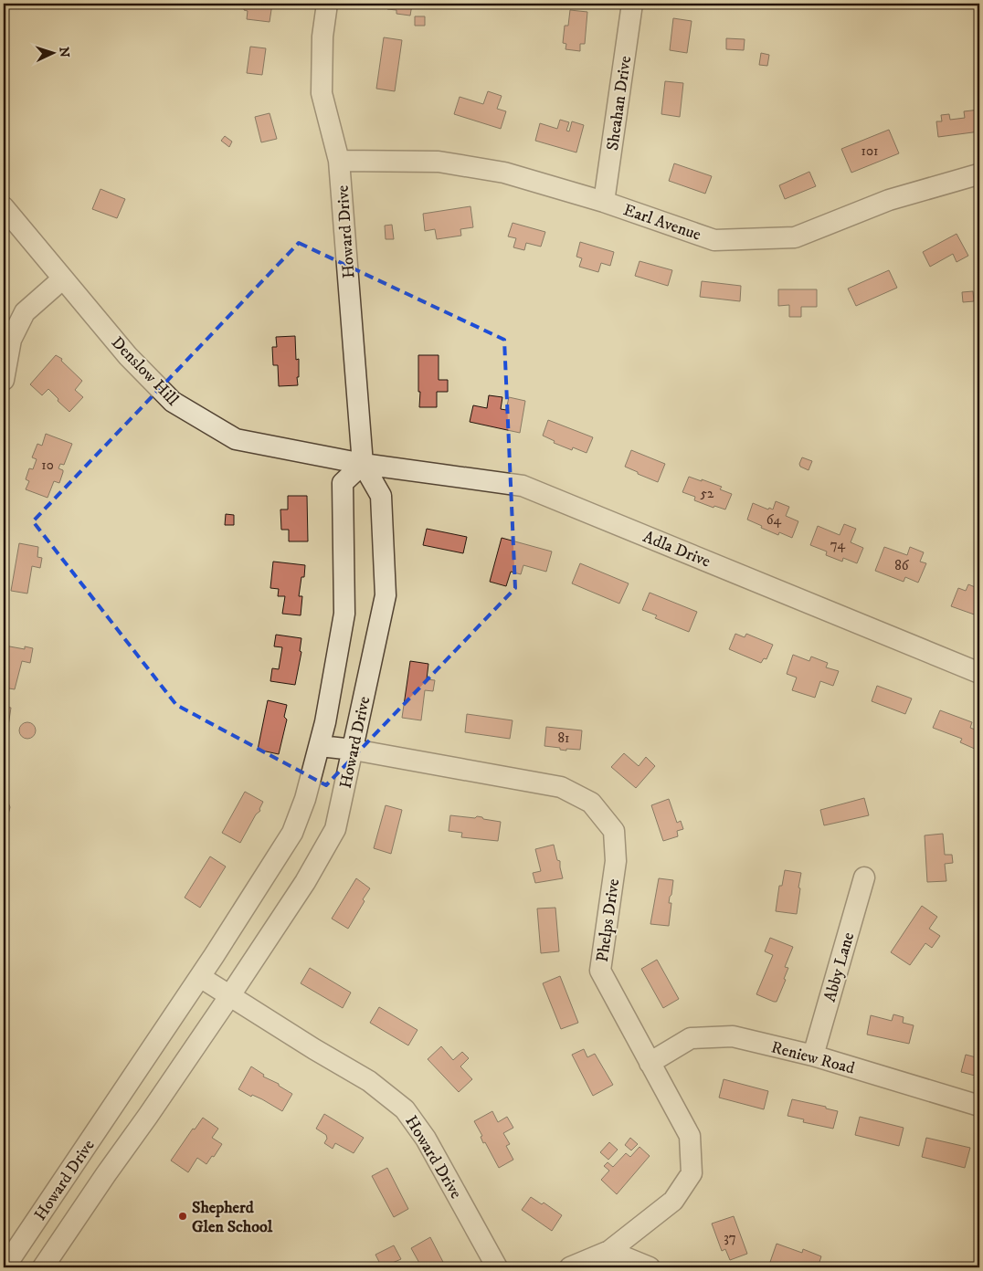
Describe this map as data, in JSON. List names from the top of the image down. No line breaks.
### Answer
{"streets":{"street":["Sheahan Drive","Earl Avenue","Howard Drive","Denslow Hill","Adla Drive","Phelps Drive","Abby Lane","Reniew Road"]},"crossings":[["Sheahan Drive","Earl Avenue"],["Earl Avenue","Howard Drive"],["Howard Drive","Denslow Hill"],["Howard Drive","Adla Drive"],["Howard Drive","Phelps Drive"],["Denslow Hill","Adla Drive"],["Phelps Drive","Reniew Road"],["Abby Lane","Reniew Road"]],"places":["Shepherd Glen School"],"house_numbers":["101","10","52","64","74","86","81","37"],"north":"right"}
